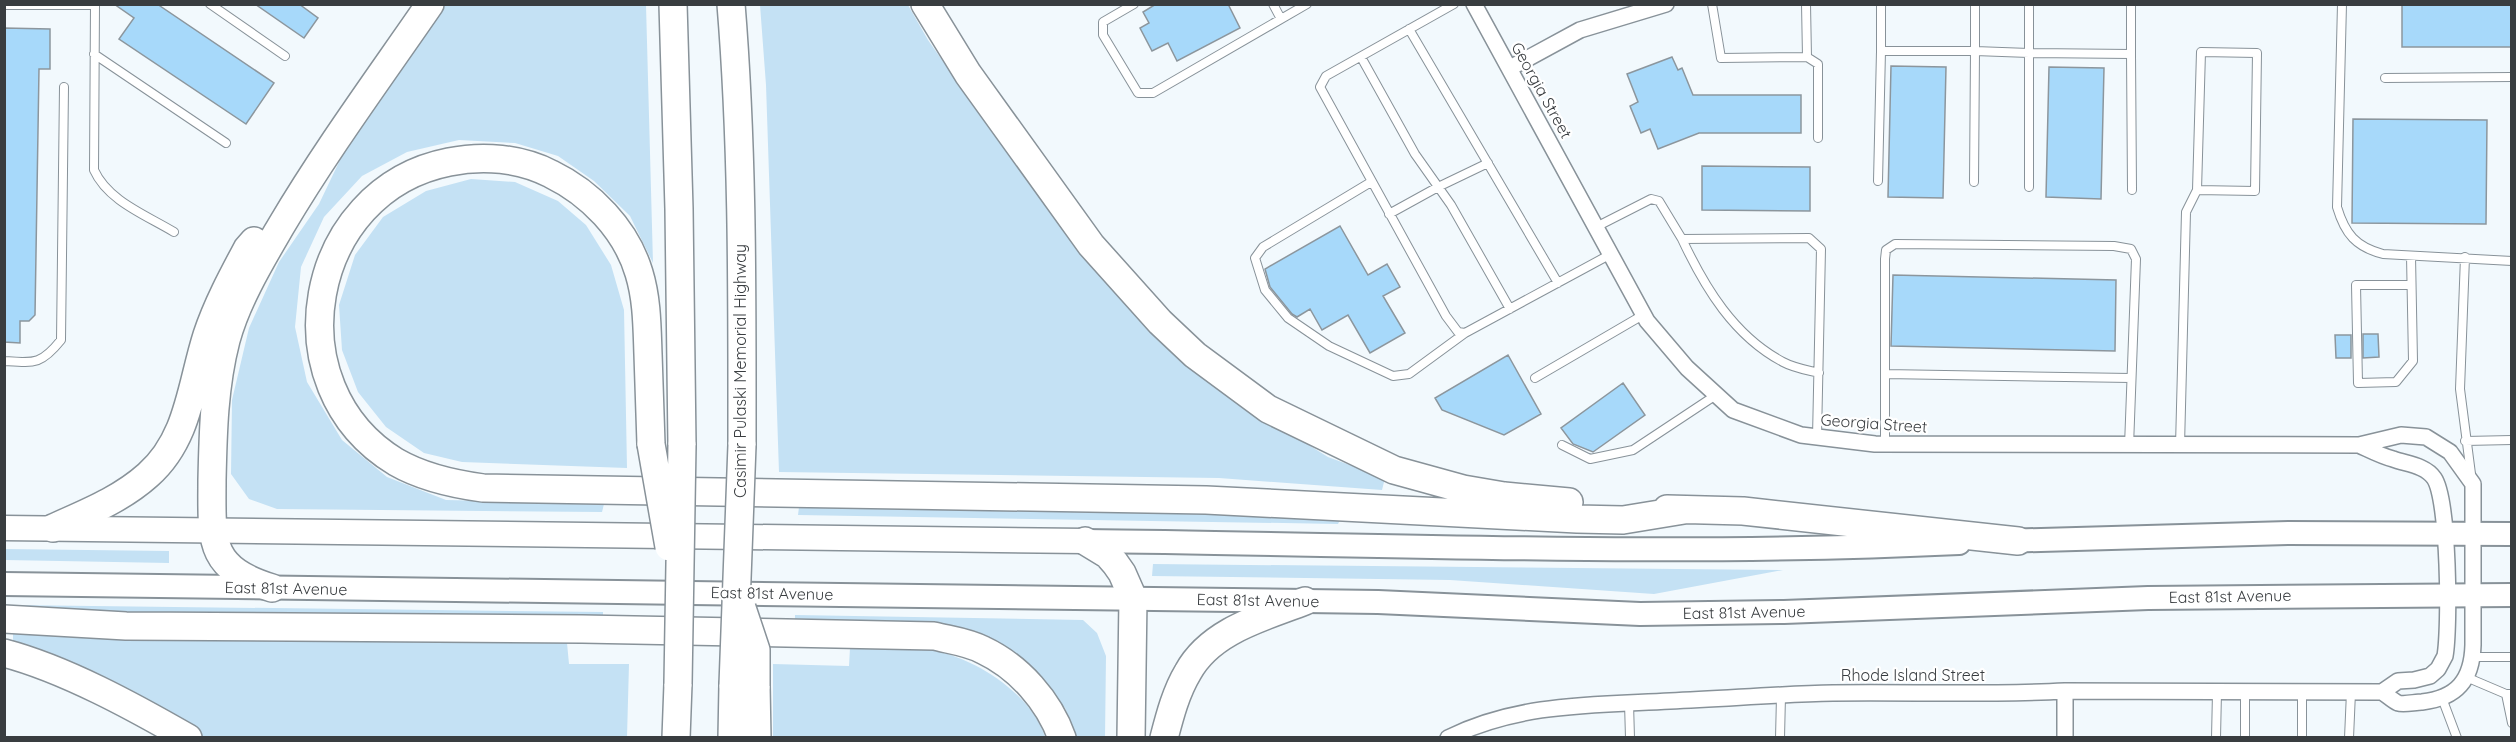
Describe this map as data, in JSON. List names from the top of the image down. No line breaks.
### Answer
{"streets":{"highway":["Casimir Pulaski Memorial Highway"],"main road":["East 81st Avenue"],"street":["Georgia Street","Rhode Island Street"]},"crossings":[["Georgia Street","Rhode Island Street"],["East 81st Avenue","Rhode Island Street"]]}
